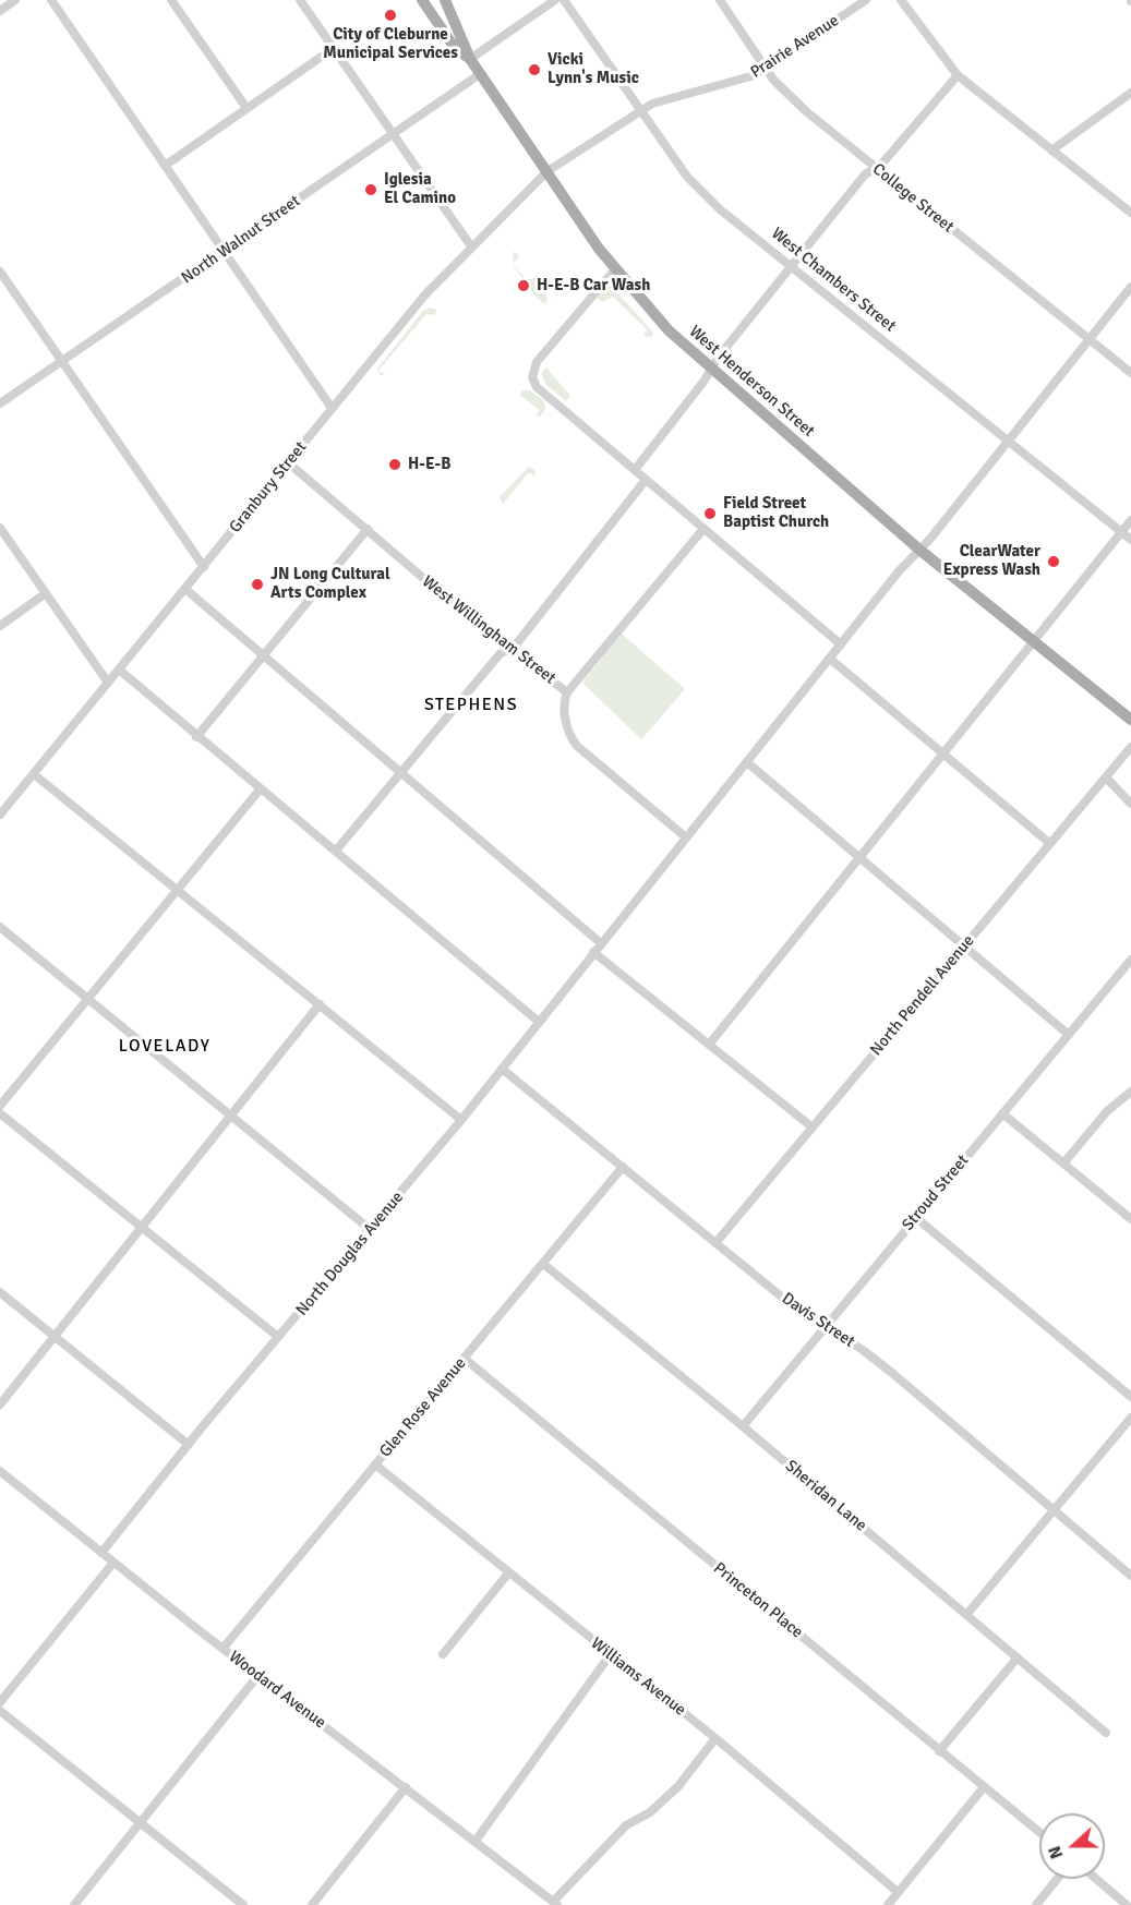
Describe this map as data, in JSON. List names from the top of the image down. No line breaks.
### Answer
{"streets":{"main road":["West Henderson Street"],"street":["Prairie Avenue","College Street","North Walnut Street","West Chambers Street","Granbury Street","West Willingham Street","North Pendell Avenue","Stroud Street","North Douglas Avenue","Davis Street","Glen Rose Avenue","Sheridan Lane","Princeton Place","Williams Avenue","Woodard Avenue"]},"crossings":[["Prairie Avenue","College Street"],["Prairie Avenue","West Chambers Street"],["Prairie Avenue","West Henderson Street"],["Prairie Avenue","Granbury Street"],["North Walnut Street","West Henderson Street"],["West Henderson Street","Granbury Street"],["Granbury Street","West Willingham Street"],["North Pendell Avenue","Davis Street"],["Stroud Street","Davis Street"],["Stroud Street","Sheridan Lane"],["North Douglas Avenue","Davis Street"],["North Douglas Avenue","Woodard Avenue"],["Davis Street","Glen Rose Avenue"],["Glen Rose Avenue","Sheridan Lane"],["Glen Rose Avenue","Princeton Place"],["Glen Rose Avenue","Williams Avenue"],["Glen Rose Avenue","Woodard Avenue"]],"districts":["STEPHENS","LOVELADY"],"places":["City of Cleburne Municipal Services","Vicki Lynn's Music","Iglesia El Camino","H-E-B Car Wash","H-E-B","Field Street Baptist Church","ClearWater Express Wash","JN Long Cultural Arts Complex"],"north":"left"}
